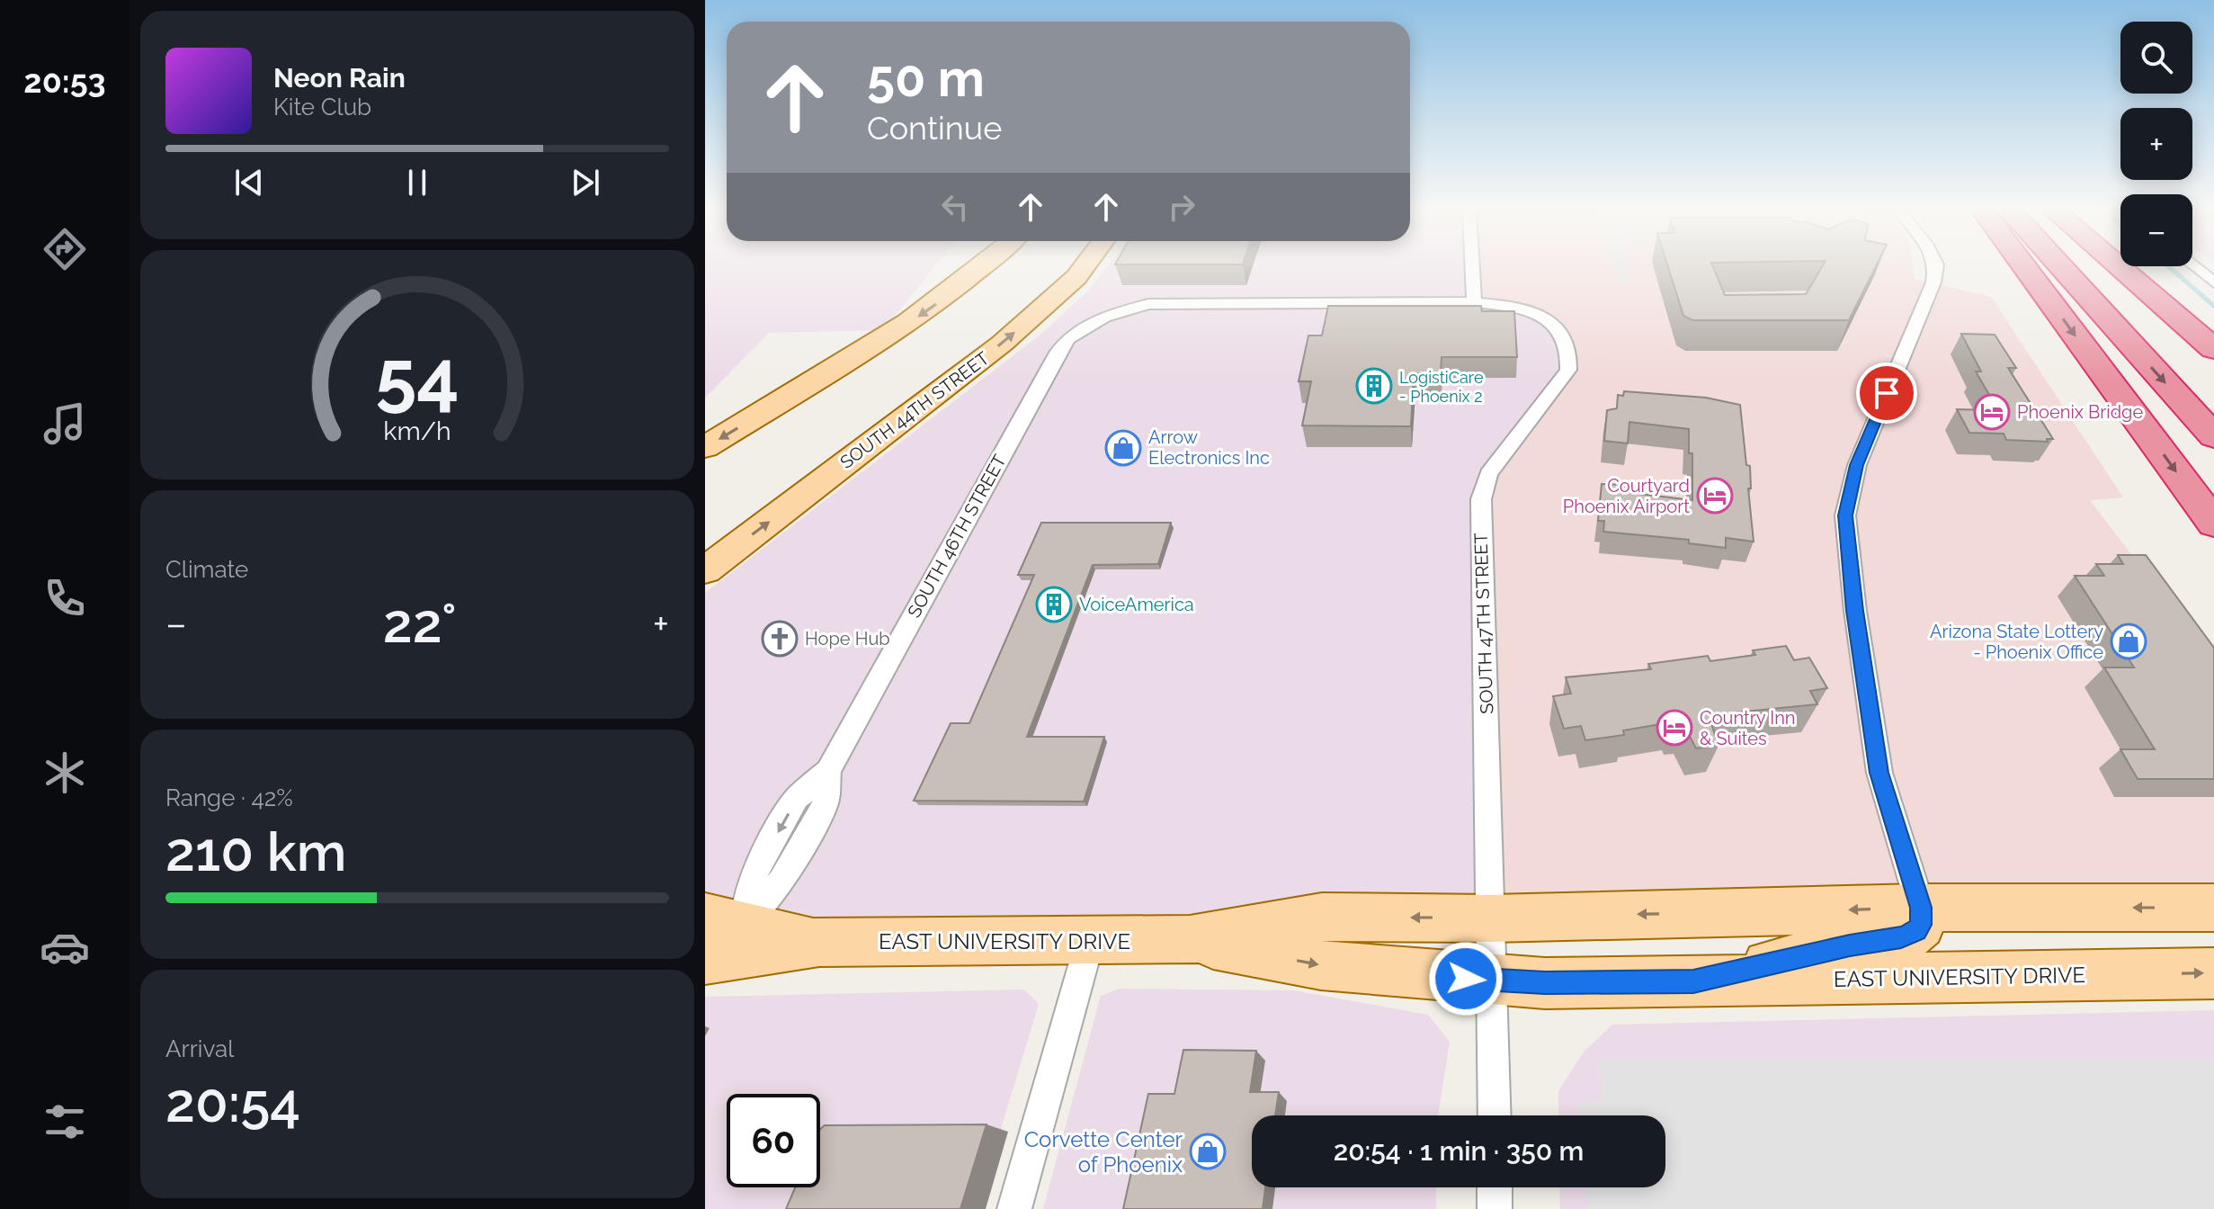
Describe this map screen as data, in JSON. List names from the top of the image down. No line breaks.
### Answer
{"streets":{"main road":["SOUTH 44TH STREET","EAST UNIVERSITY DRIVE"],"street":["SOUTH 46TH STREET","SOUTH 47TH STREET"]},"crossings":[["SOUTH 46TH STREET","SOUTH 47TH STREET"],["SOUTH 46TH STREET","EAST UNIVERSITY DRIVE"],["SOUTH 47TH STREET","EAST UNIVERSITY DRIVE"]],"places":{"building":["LogistiCare - Phoenix 2","VoiceAmerica"],"hotel":["Phoenix Bridge","Courtyard Phoenix Airport","Country Inn & Suites"],"shop":["Arrow Electronics Inc","Arizona State Lottery - Phoenix Office","Corvette Center of Phoenix"],"church":["Hope Hub"]},"page":{"tabs":"20:53","map_buttons":["+","−"],"turn":["50 m","Continue"],"song":["Neon Rain","Kite Club"],"tile":["Climate",["Range · 42%","210 km"],["Arrival","20:54"]],"heat":["−","22°","+"],"limit":"60","trip":"20:54 · 1 min · 350 m","gauge":["54","km/h"]}}
